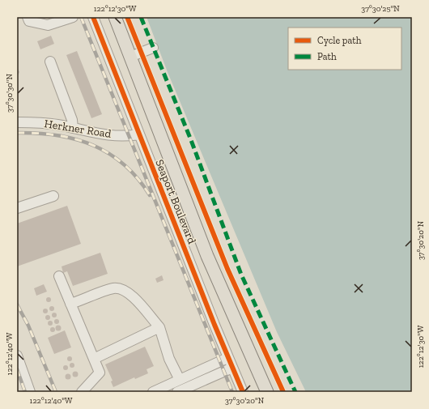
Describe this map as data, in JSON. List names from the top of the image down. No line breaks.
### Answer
{"streets":{"main road":["Seaport Boulevard"],"street":["Herkner Road"]},"crossings":[["Herkner Road","Seaport Boulevard"]],"legend":["Cycle path","Path"],"coordinates":["122°12'30\"W","37°30'25\"N","37°30'30\"N","37°30'20\"N","122°12'40\"W"]}
